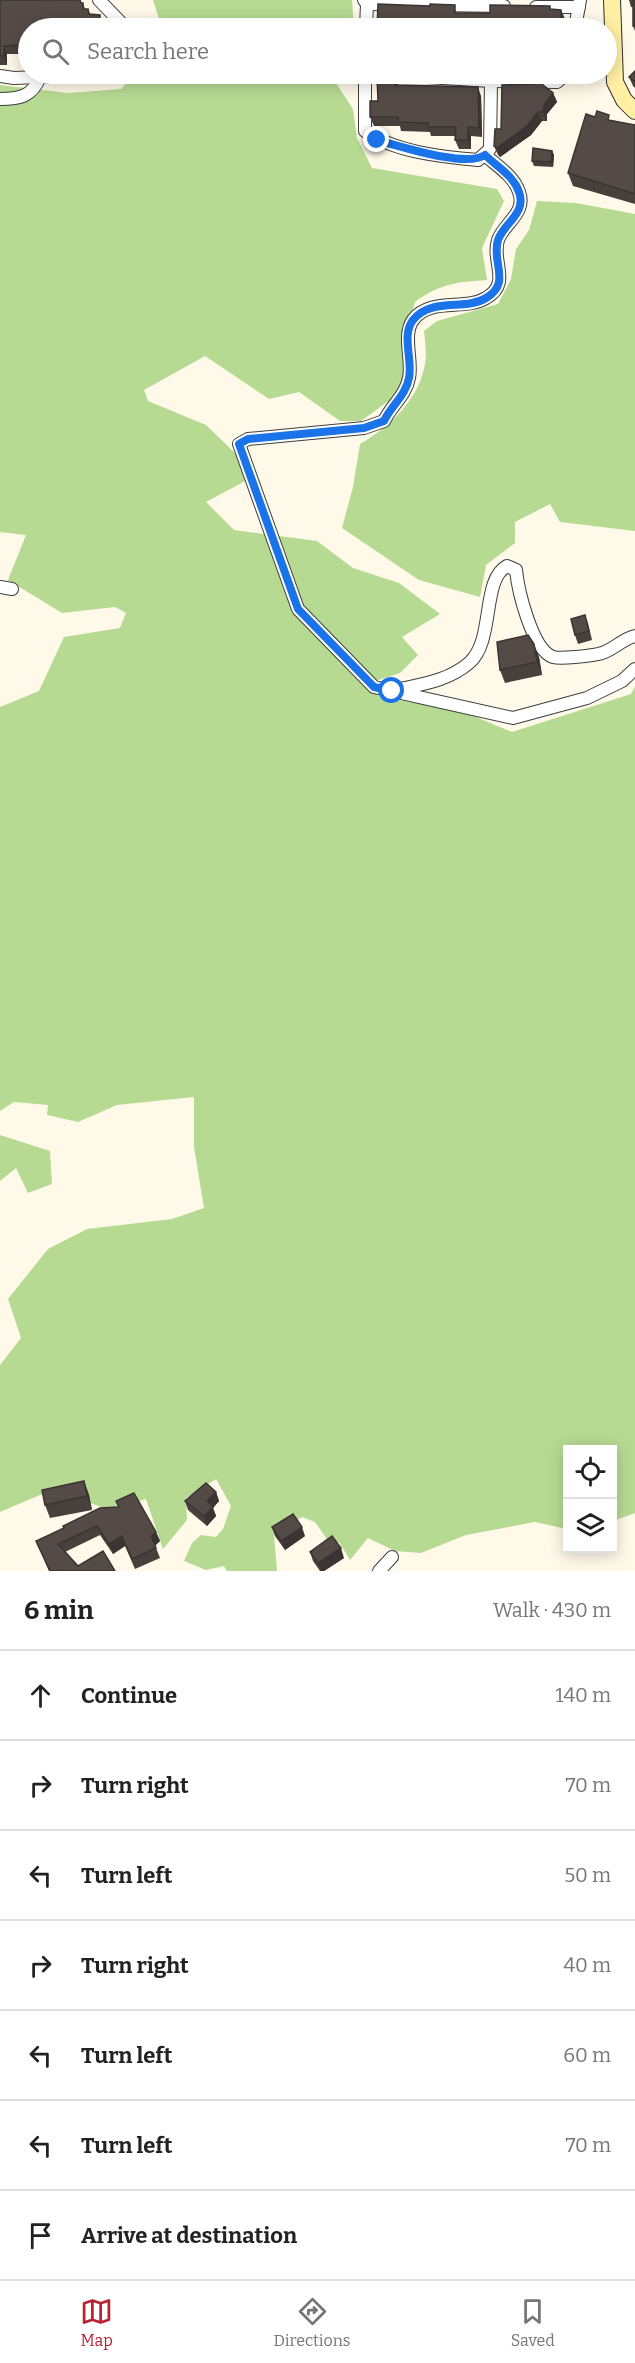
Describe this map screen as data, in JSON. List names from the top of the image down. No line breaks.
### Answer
{"page":{"search":"Search here","heading":["6 min","Walk · 430 m"],"list":[["Continue","140 m"],["Turn right","70 m"],["Turn left","50 m"],["Turn right","40 m"],["Turn left","60 m"],["Turn left","70 m"],"Arrive at destination"],"nav":["Map","Directions","Saved"]}}
